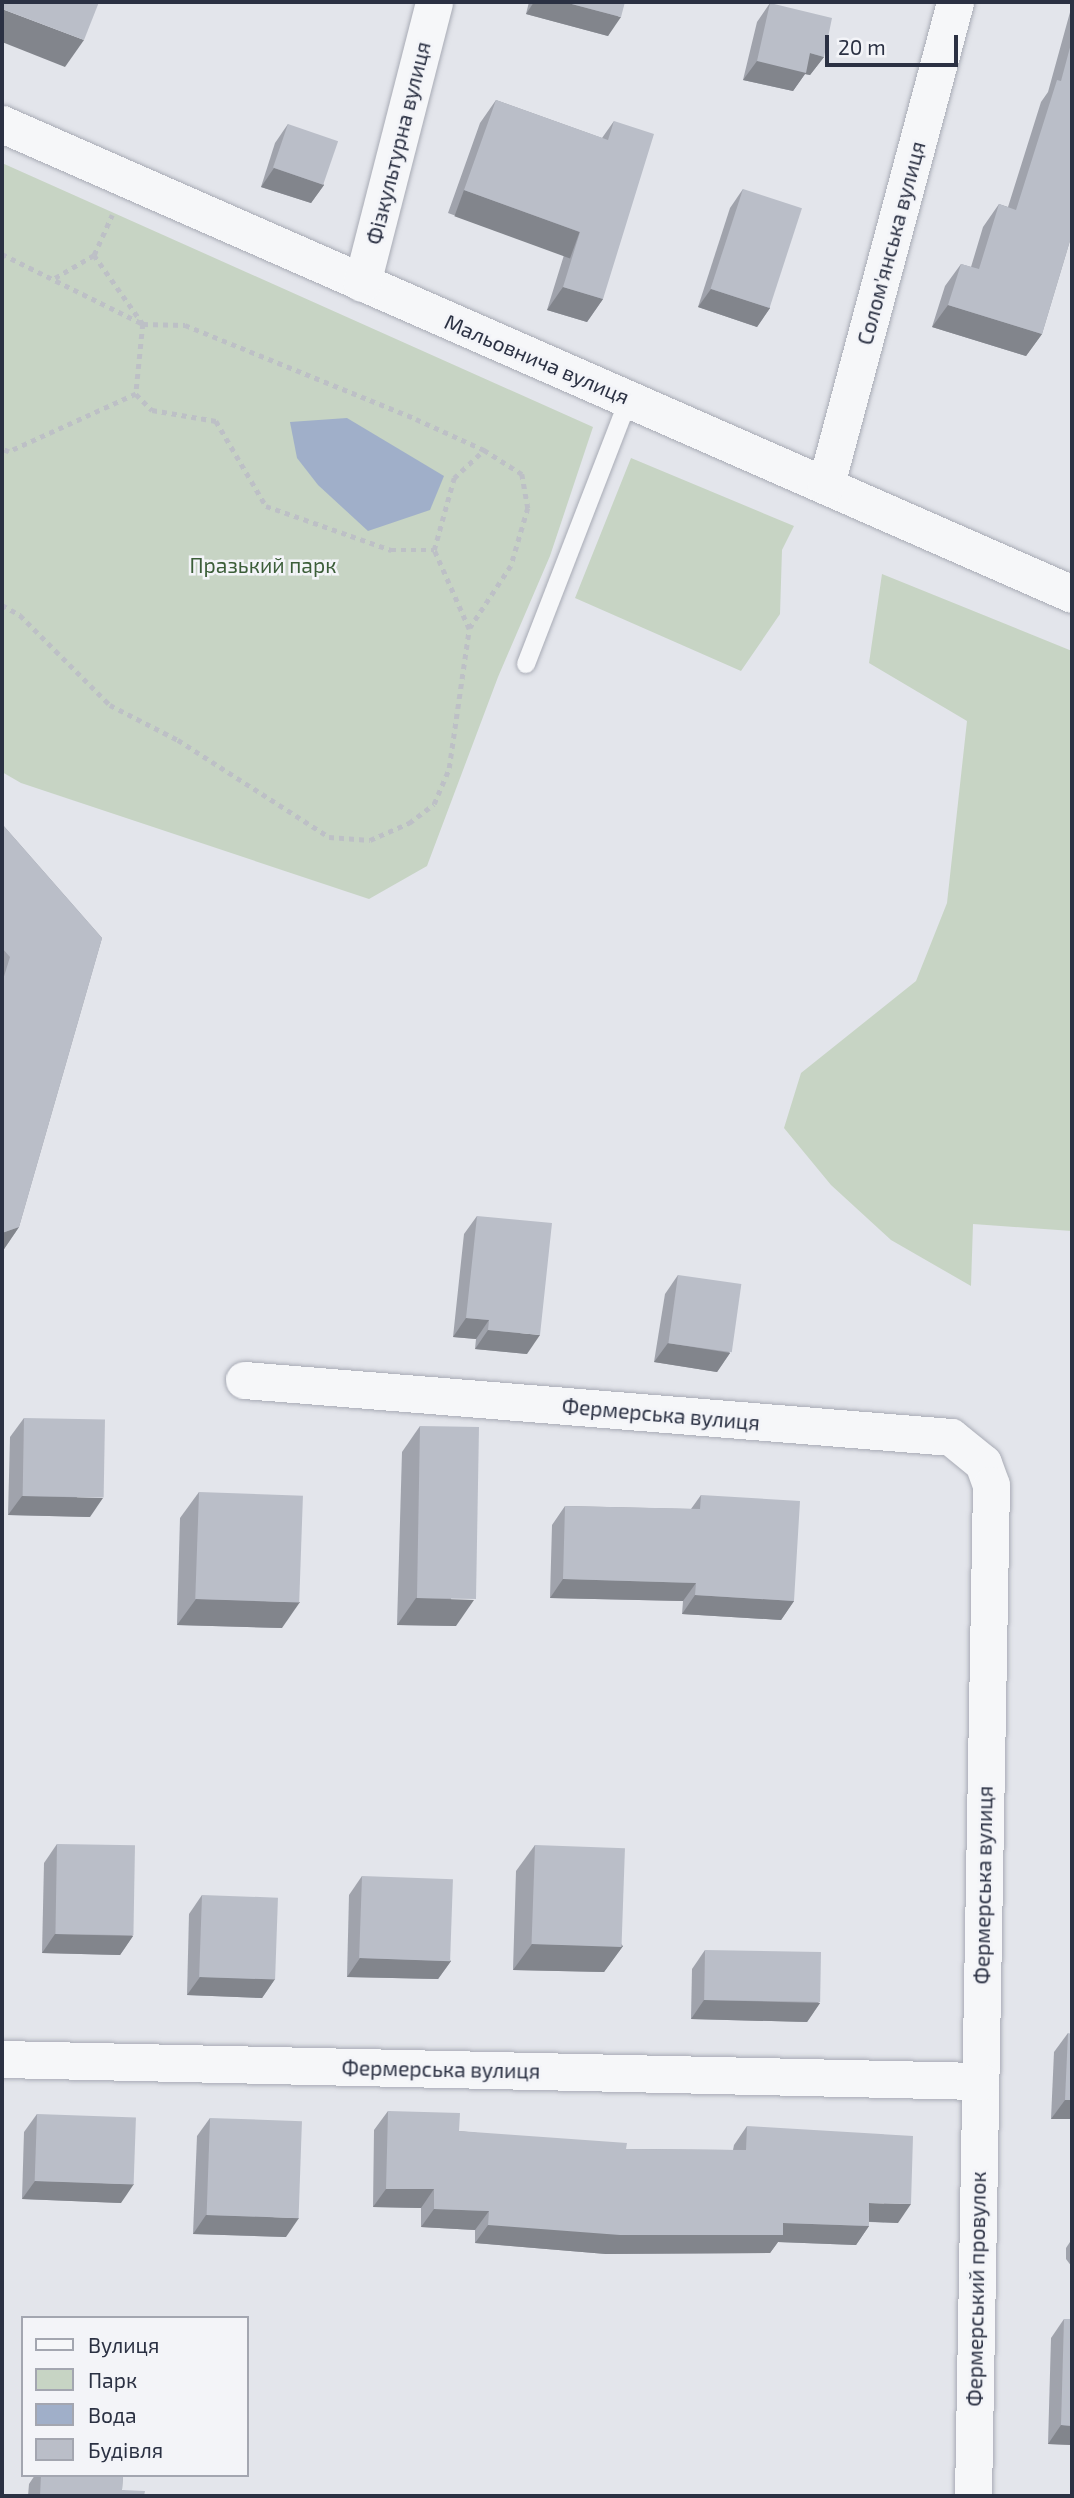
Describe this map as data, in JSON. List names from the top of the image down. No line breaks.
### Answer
{"streets":{"street":["Фізкультурна вулиця","Солом'янська вулиця","Мальовнича вулиця","Фермерська вулиця","Фермерський провулок"]},"crossings":[["Фізкультурна вулиця","Мальовнича вулиця"],["Солом'янська вулиця","Мальовнича вулиця"],["Фермерська вулиця","Фермерський провулок"]],"parks":["Празький парк"],"legend":["Вулиця","Парк","Вода","Будівля"],"scale_bar":"20 m"}
